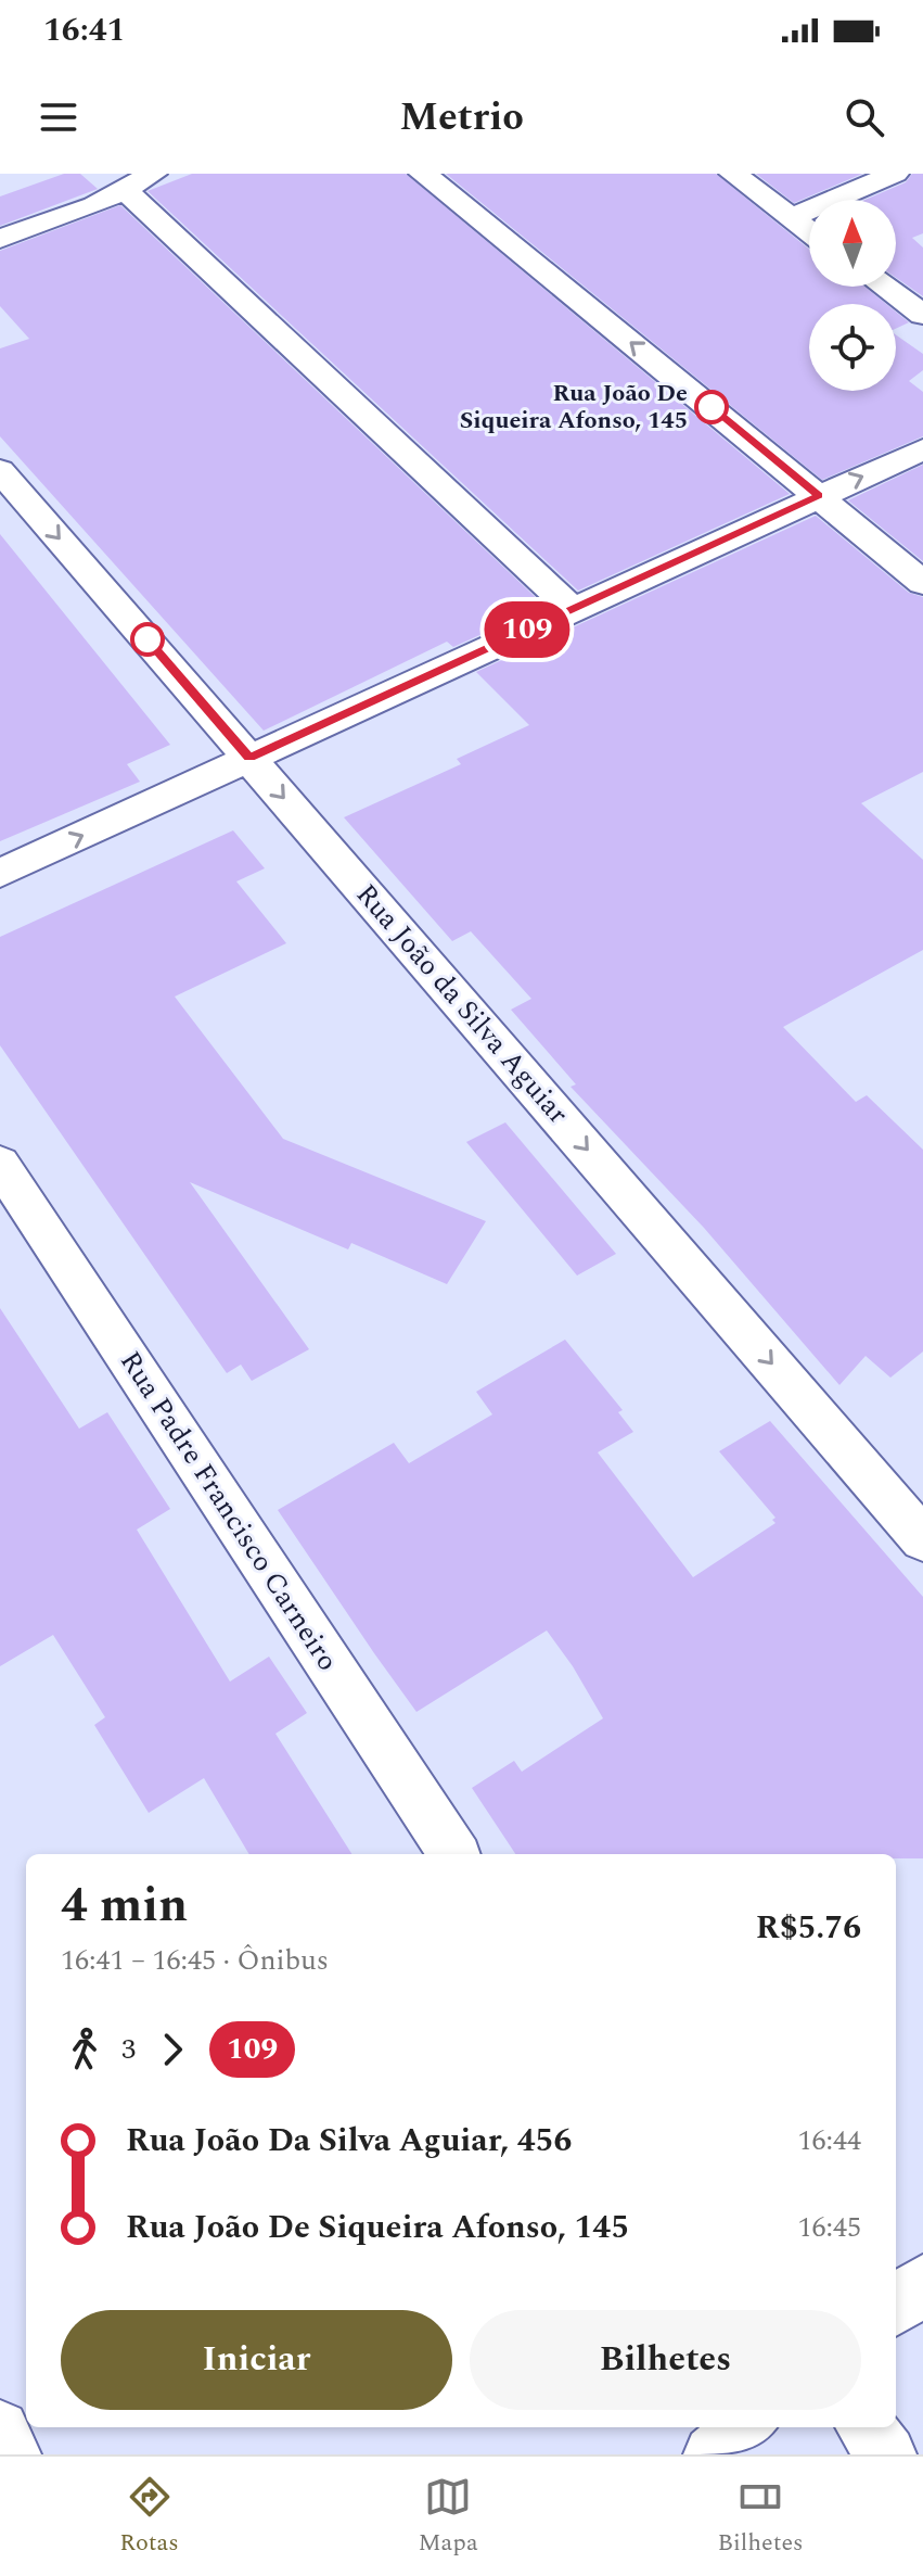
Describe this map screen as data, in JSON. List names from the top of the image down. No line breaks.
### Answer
{"streets":{"street":["Rua João da Silva Aguiar","Rua Padre Francisco Carneiro"]},"places":["Rua João De Siqueira Afonso, 145"],"lines":["bus line 109"],"north":"top","page":{"status":"16:41","header":"Metrio","on_map":"109","heading":["4 min","16:41 – 16:45 · Ônibus","R$5.76"],"legs":["3","109"],"list":[{"name":"Rua João Da Silva Aguiar, 456","value":"16:44"},{"name":"Rua João De Siqueira Afonso, 145","value":"16:45"}],"buttons":["Iniciar","Bilhetes"],"tabs":["Rotas","Mapa","Bilhetes"]}}
